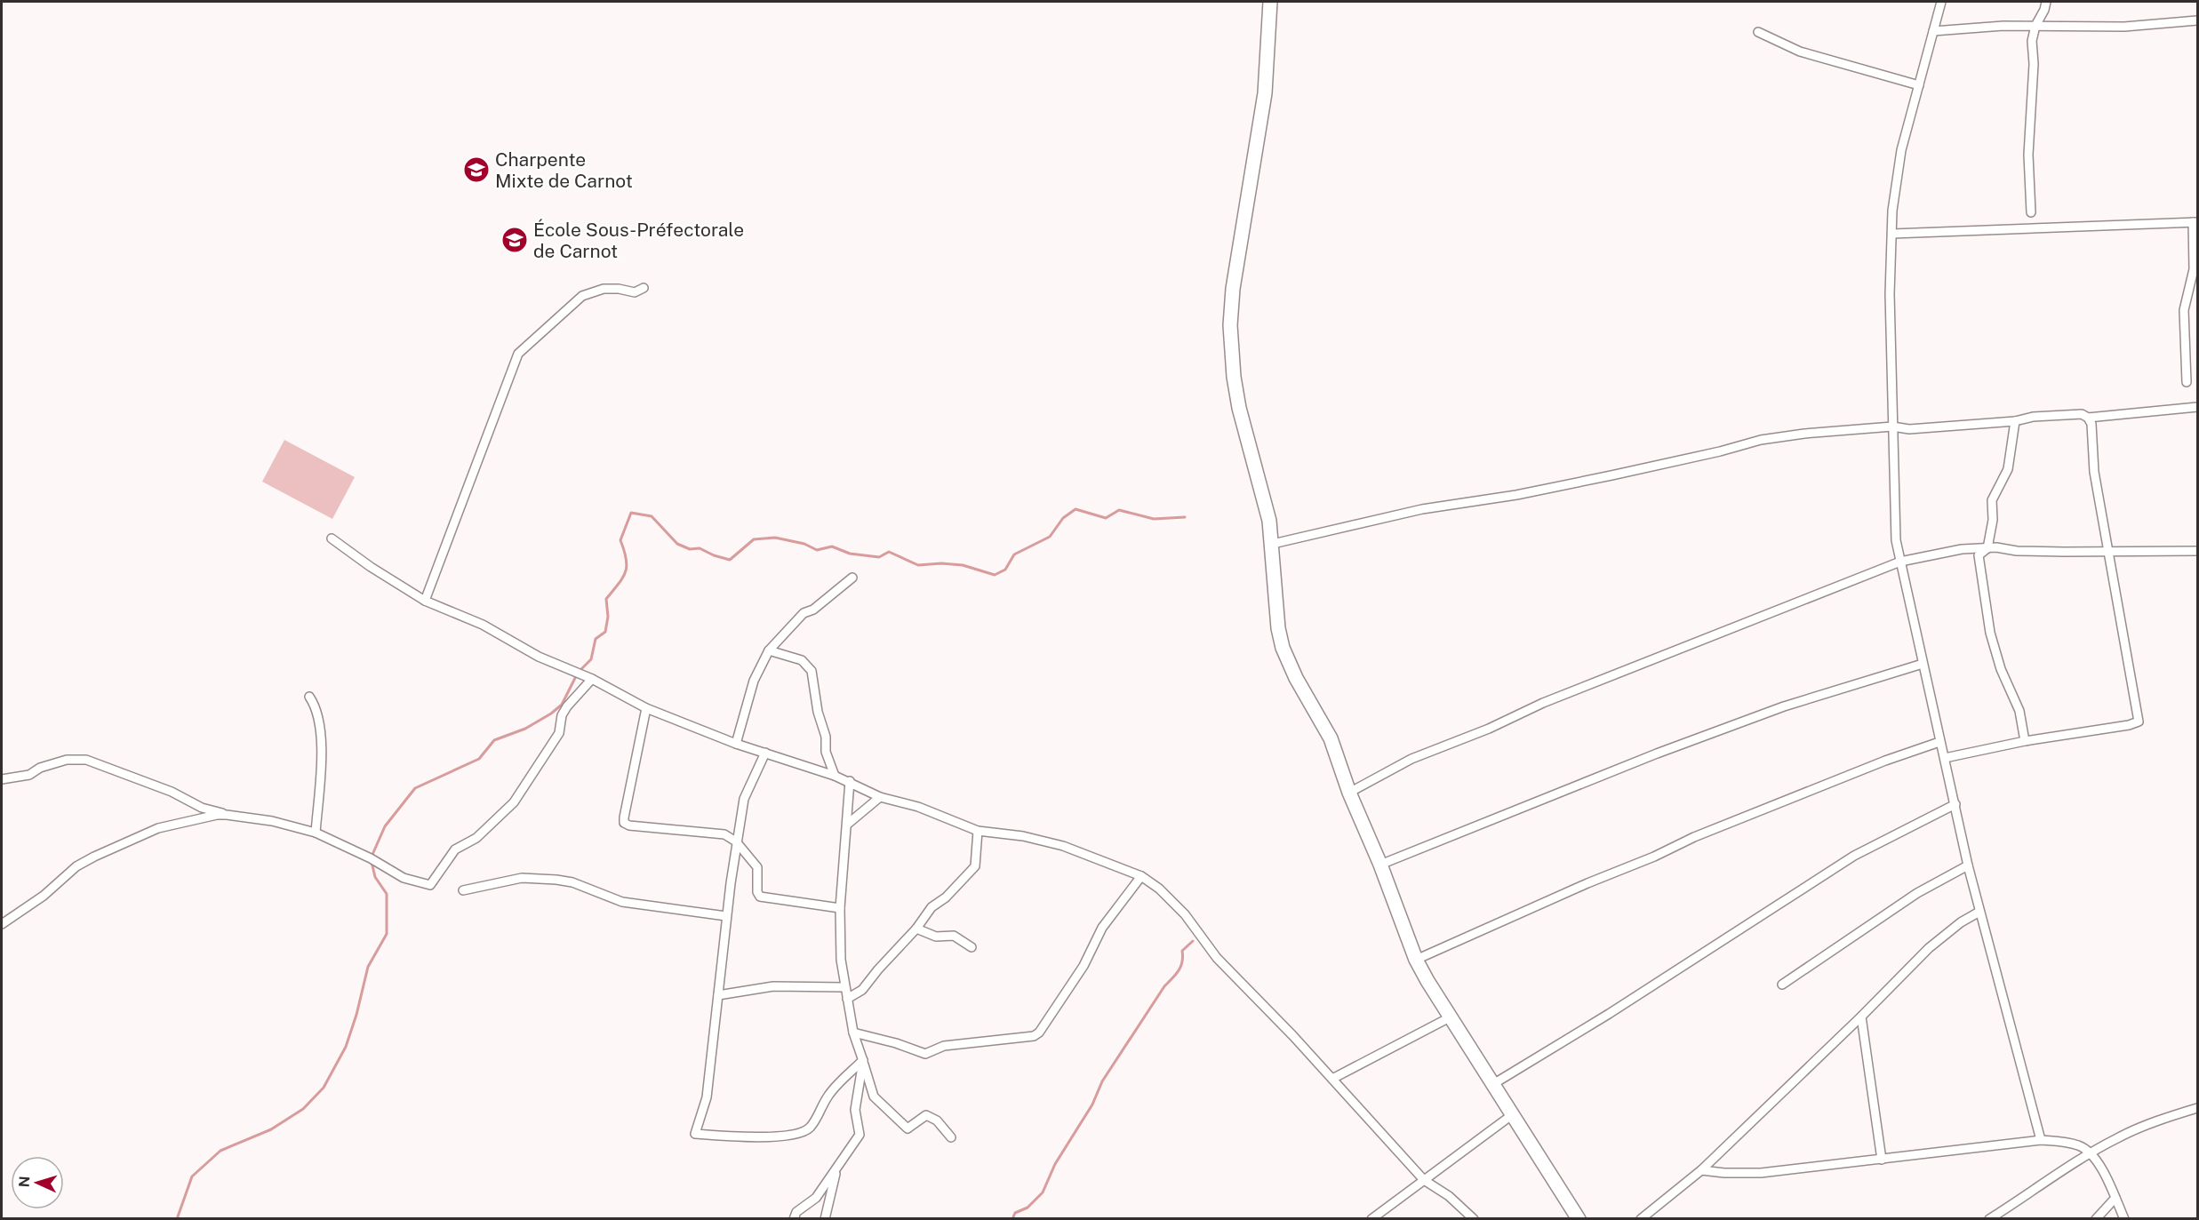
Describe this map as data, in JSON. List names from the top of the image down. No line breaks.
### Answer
{"places":{"school or university":["Charpente Mixte de Carnot","École Sous-Préfectorale de Carnot"]},"north":"left"}
